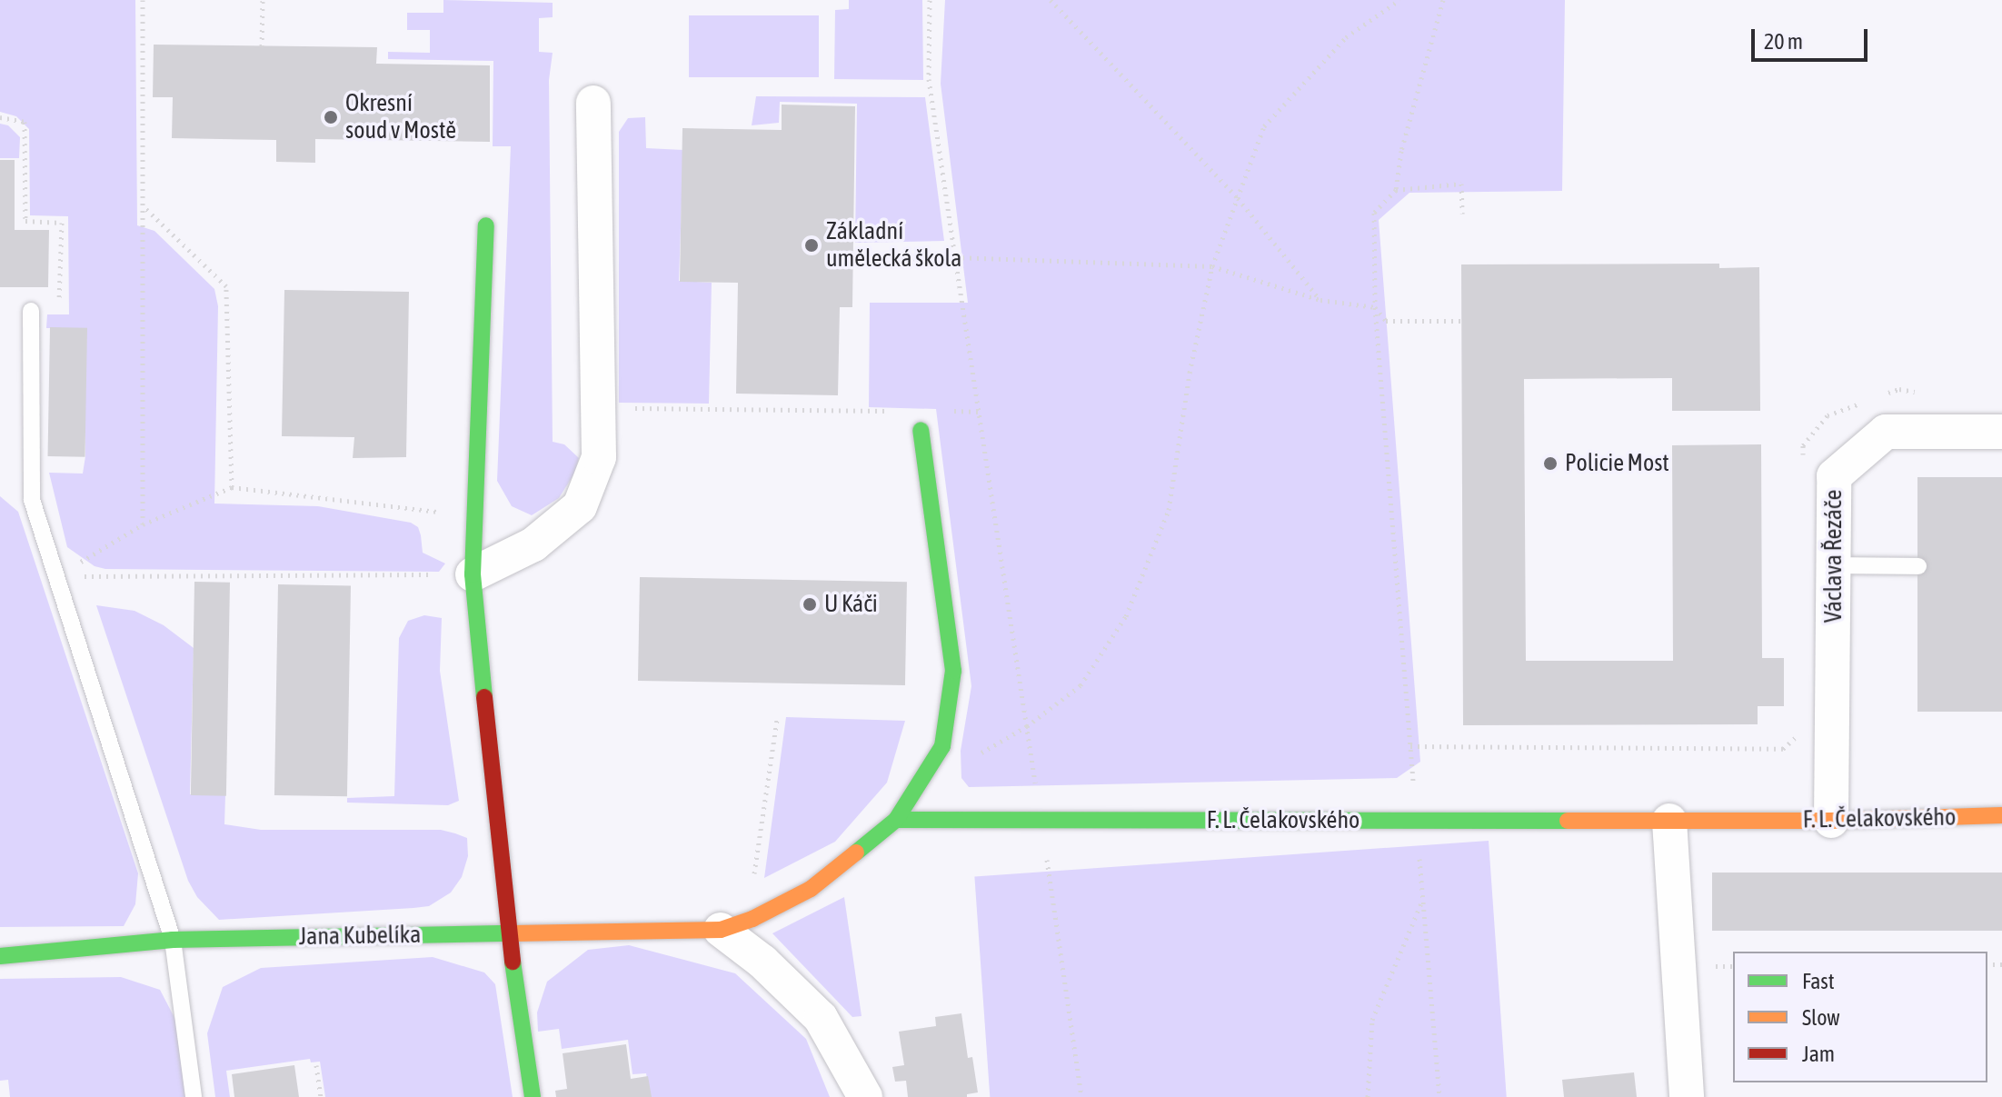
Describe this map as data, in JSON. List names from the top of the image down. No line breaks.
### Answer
{"streets":{"street":["Václava Řezáče","F. L. Čelakovského","Jana Kubelíka"]},"crossings":[["Václava Řezáče","F. L. Čelakovského"],["F. L. Čelakovského","Jana Kubelíka"]],"places":["Okresní soud v Mostě","Základní umělecká škola","Policie Most","U Káči"],"legend":["Fast","Slow","Jam"],"scale_bar":"20 m"}
